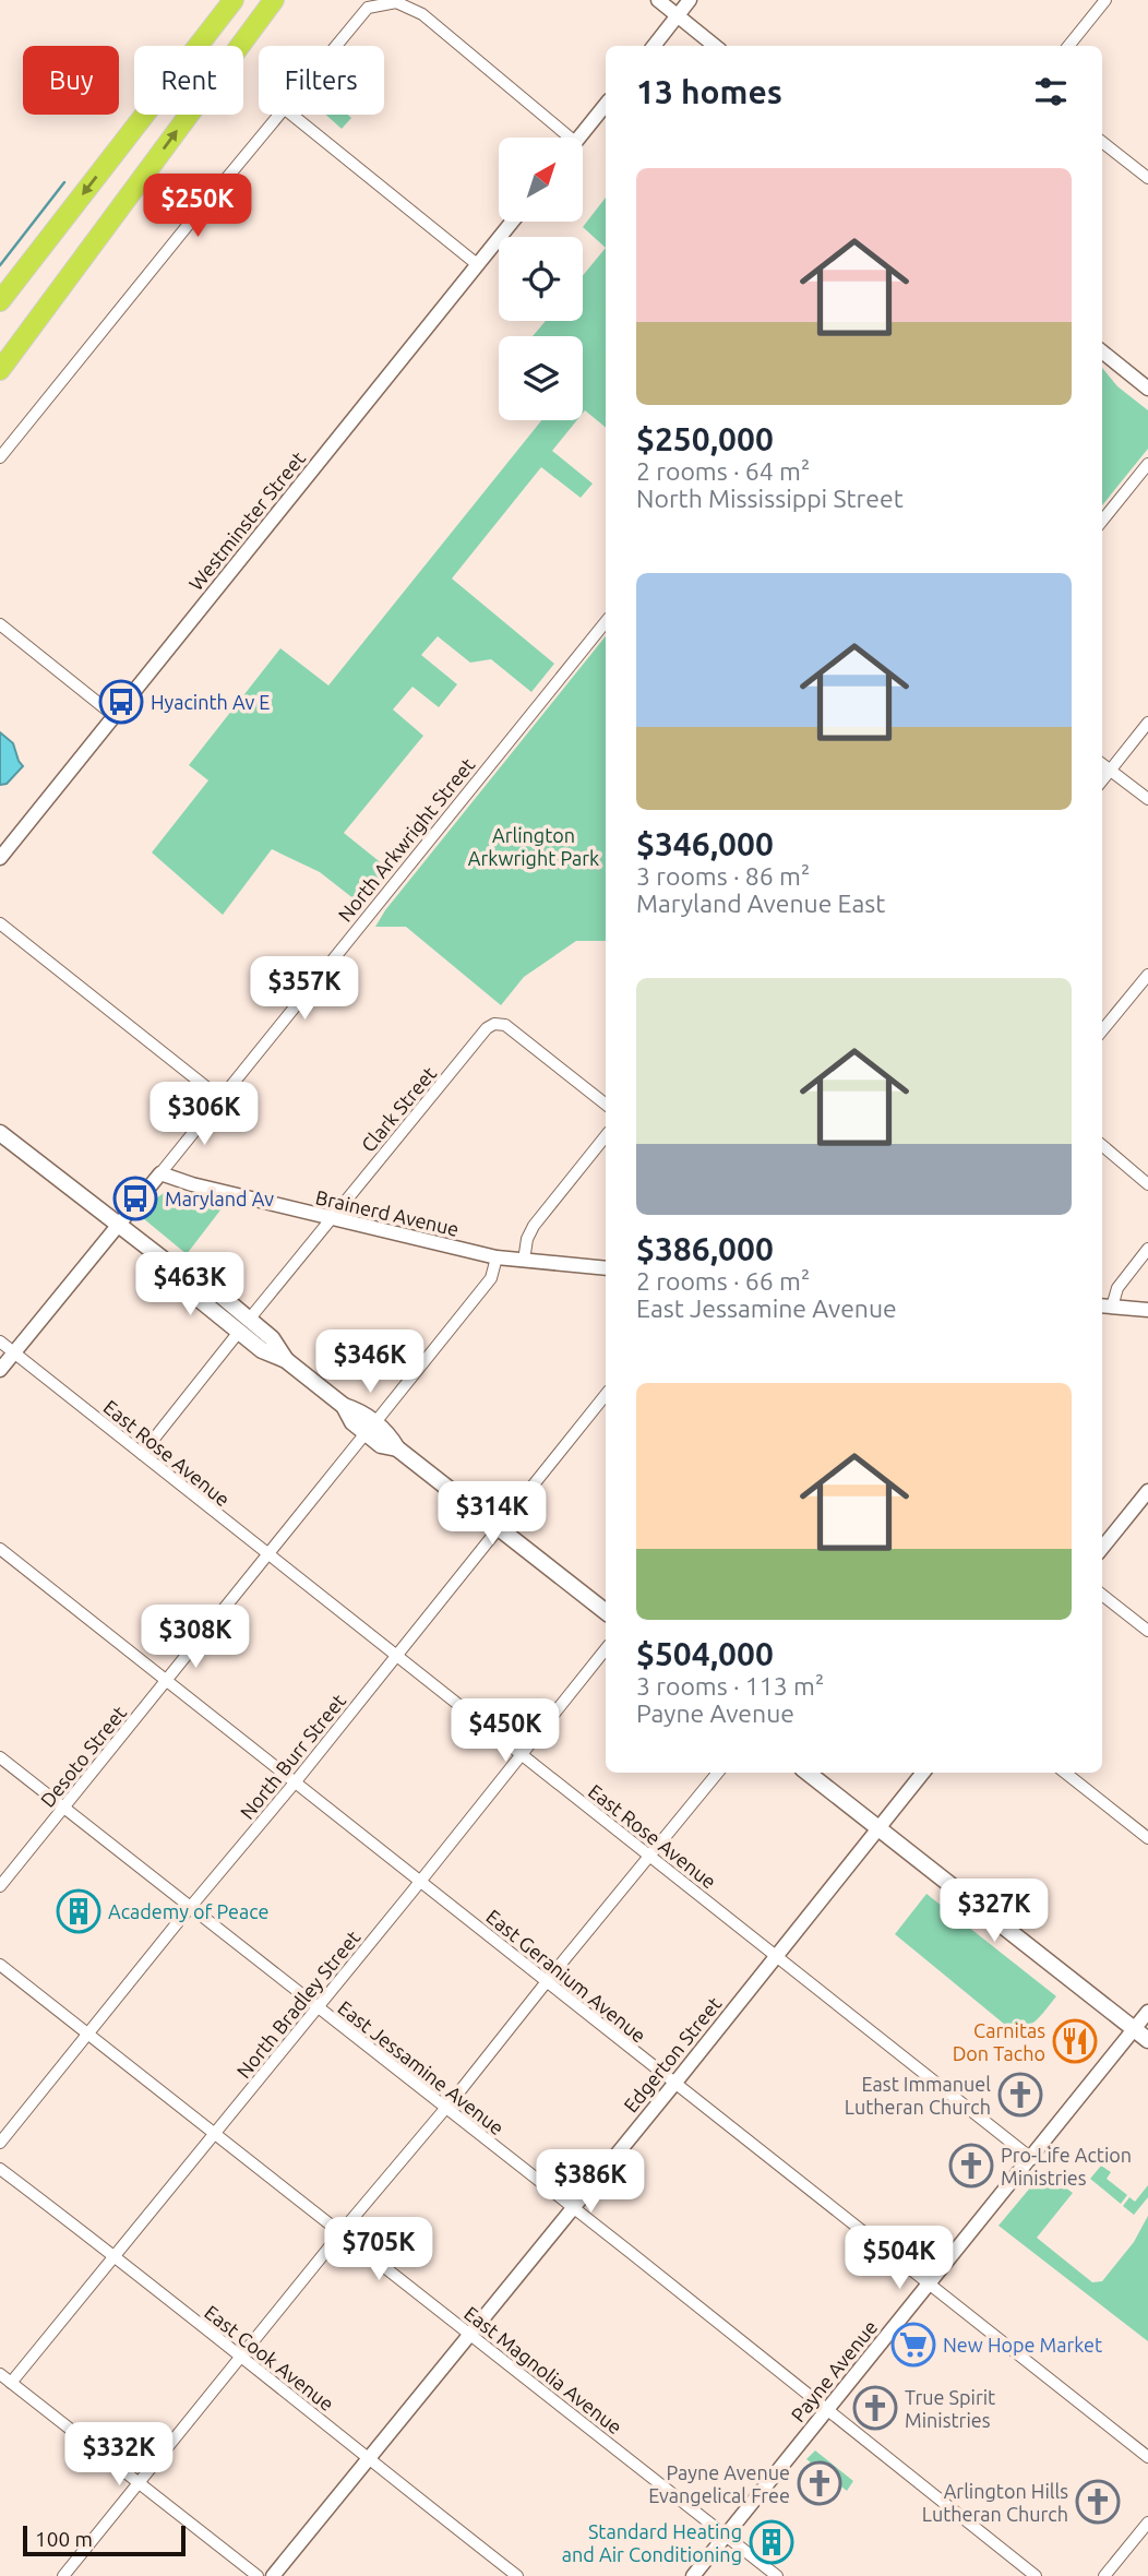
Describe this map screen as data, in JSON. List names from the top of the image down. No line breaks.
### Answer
{"streets":{"street":["Westminster Street","North Arkwright Street","Clark Street","Brainerd Avenue","East Rose Avenue","Desoto Street","North Burr Street","East Geranium Avenue","North Bradley Street","Edgerton Street","East Jessamine Avenue","East Cook Avenue","East Magnolia Avenue","Payne Avenue"]},"crossings":[["North Arkwright Street","Brainerd Avenue"],["North Arkwright Street","East Rose Avenue"],["Clark Street","Brainerd Avenue"],["Clark Street","East Rose Avenue"],["Brainerd Avenue","Desoto Street"],["East Rose Avenue","Desoto Street"],["East Rose Avenue","North Burr Street"],["East Rose Avenue","North Bradley Street"],["East Rose Avenue","Edgerton Street"],["East Rose Avenue","Payne Avenue"],["Desoto Street","East Geranium Avenue"],["Desoto Street","East Jessamine Avenue"],["North Burr Street","East Geranium Avenue"],["North Burr Street","East Jessamine Avenue"],["North Burr Street","East Magnolia Avenue"],["East Geranium Avenue","North Bradley Street"],["East Geranium Avenue","Edgerton Street"],["East Geranium Avenue","Payne Avenue"],["North Bradley Street","East Jessamine Avenue"],["North Bradley Street","East Cook Avenue"],["North Bradley Street","East Magnolia Avenue"],["Edgerton Street","East Jessamine Avenue"],["Edgerton Street","East Cook Avenue"],["Edgerton Street","East Magnolia Avenue"],["East Jessamine Avenue","Payne Avenue"],["East Magnolia Avenue","Payne Avenue"]],"parks":["Arlington Arkwright Park"],"places":{"bus stop":["Hyacinth Av E","Maryland Av"],"building":["Academy of Peace","Standard Heating and Air Conditioning"],"restaurant":["Carnitas Don Tacho"],"church":["East Immanuel Lutheran Church","Pro-Life Action Ministries","True Spirit Ministries","Payne Avenue Evangelical Free","Arlington Hills Lutheran Church"],"supermarket":["New Hope Market"]},"scale_bar":"100 m","north":"top right","page":{"chip":["Buy","Rent","Filters"],"heading":"13 homes","list":[{"name":"$250,000","note":"2 rooms · 64 m² · North Mississippi Street"},{"name":"$346,000","note":"3 rooms · 86 m² · Maryland Avenue East"},{"name":"$386,000","note":"2 rooms · 66 m² · East Jessamine Avenue"},{"name":"$504,000","note":"3 rooms · 113 m² · Payne Avenue"}],"price":["$250K","$357K","$306K","$463K","$346K","$314K","$308K","$450K","$327K","$386K","$705K","$504K","$332K"],"scale":"100 m"}}
